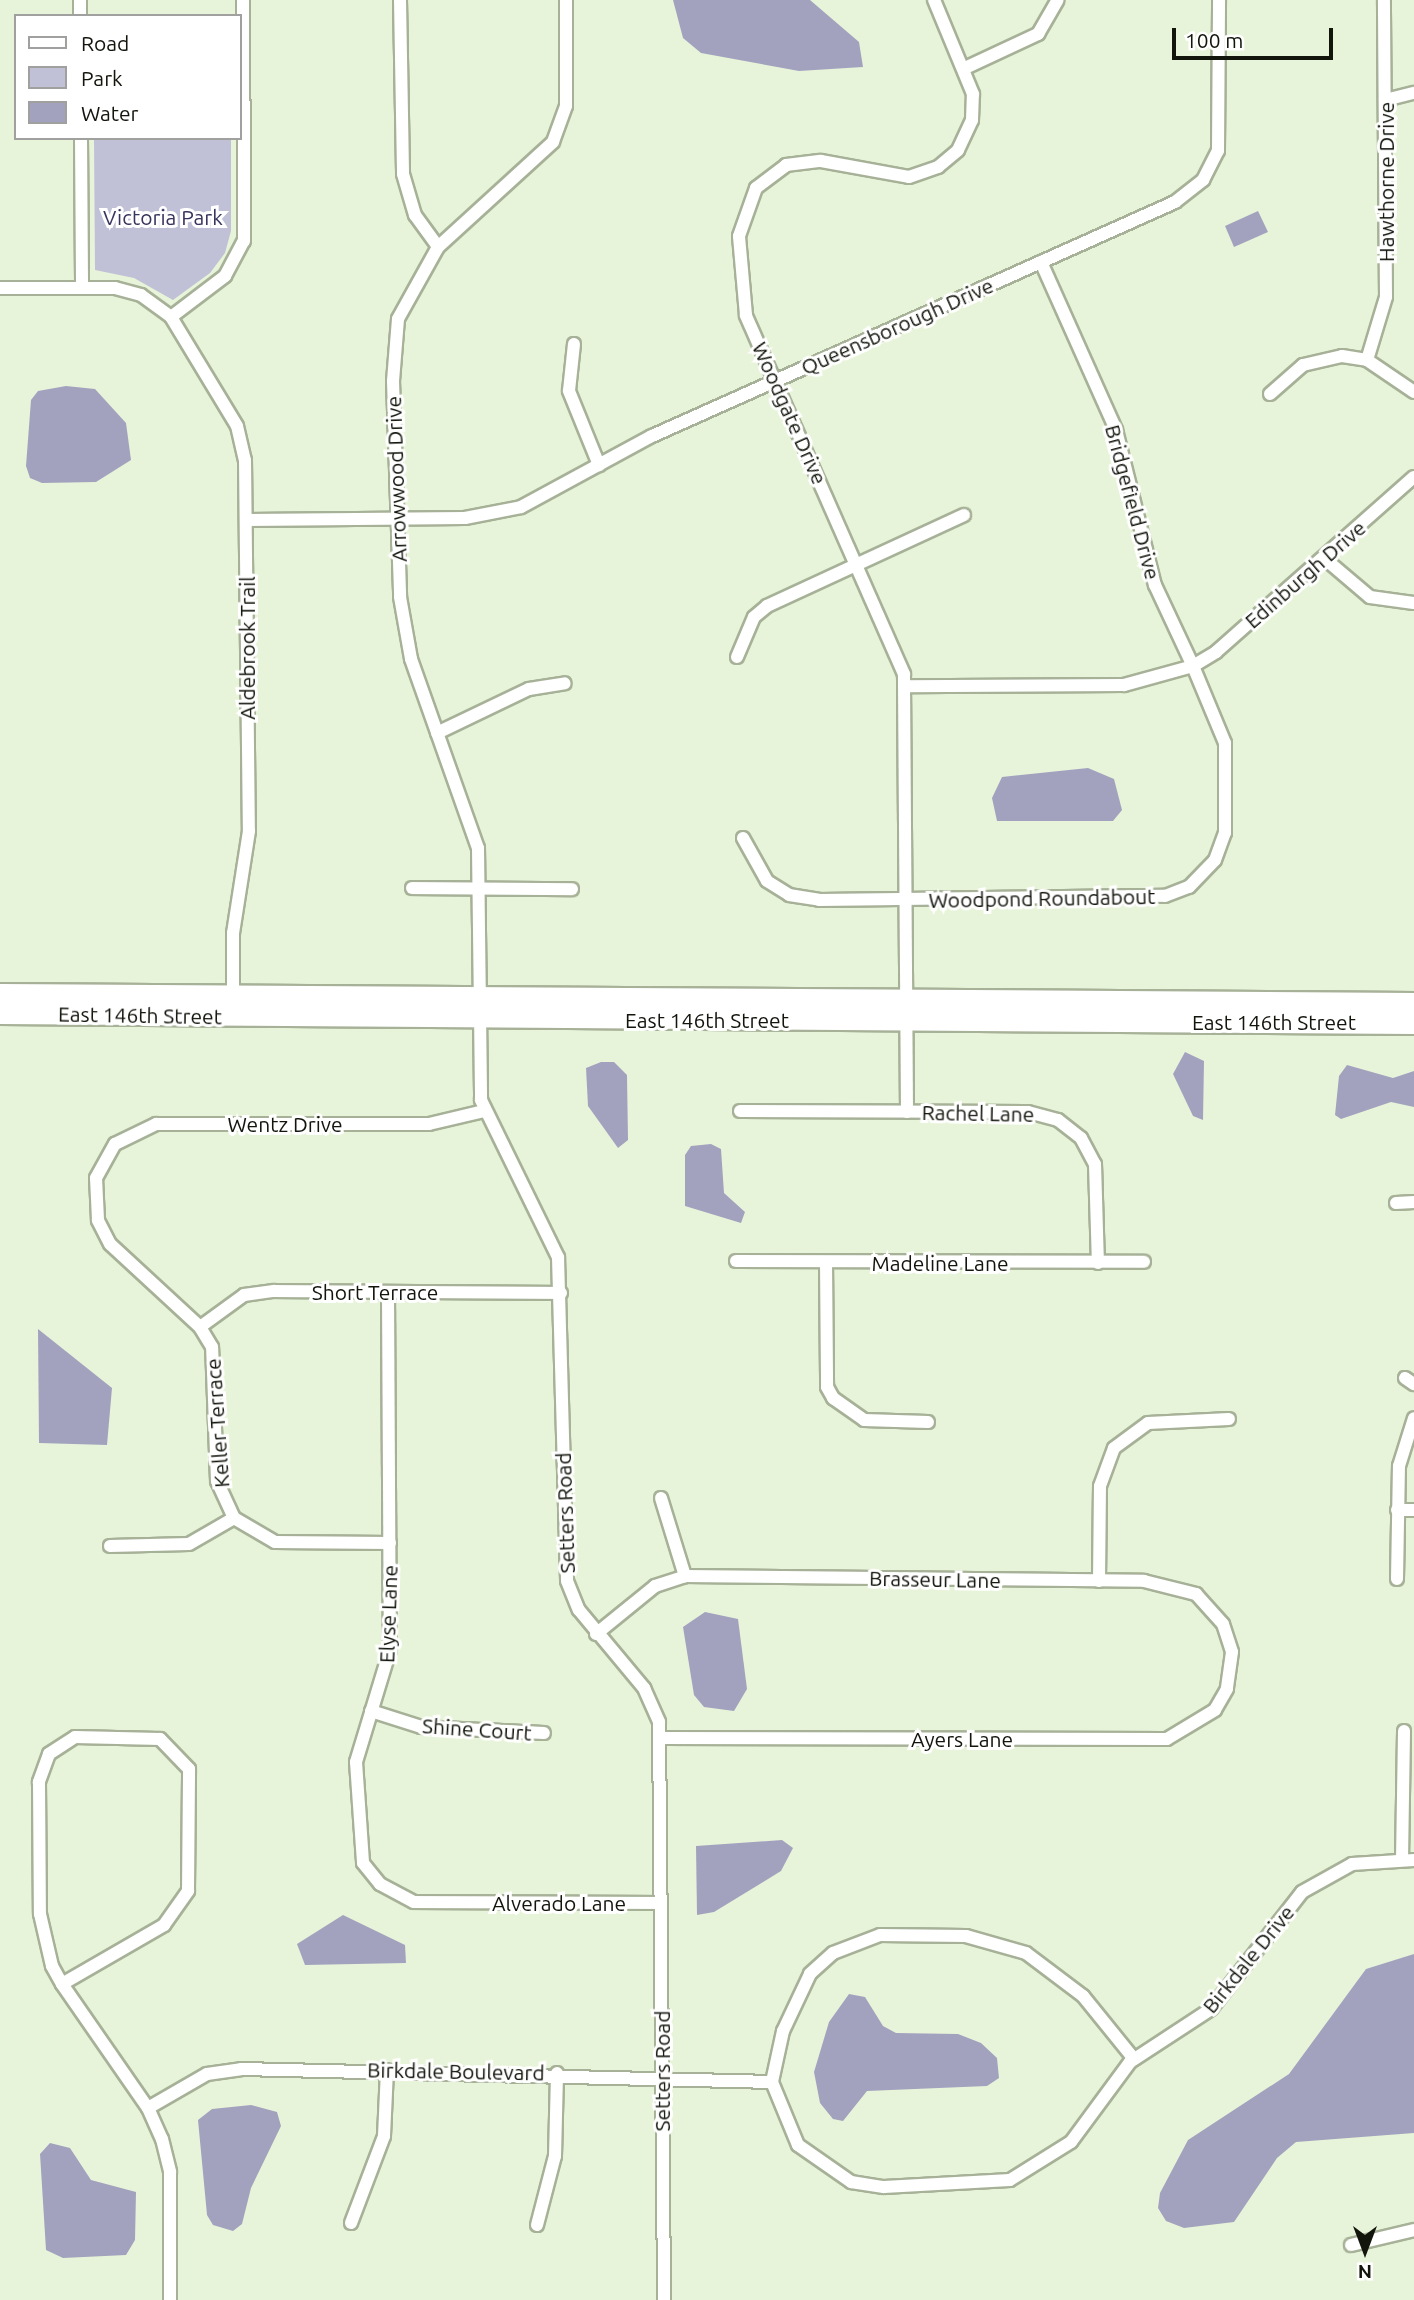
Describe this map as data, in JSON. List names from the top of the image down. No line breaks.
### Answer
{"streets":{"main road":["East 146th Street"],"street":["Hawthorne Drive","Queensborough Drive","Woodgate Drive","Arrowwood Drive","Bridgefield Drive","Edinburgh Drive","Aldebrook Trail","Woodpond Roundabout","Rachel Lane","Wentz Drive","Madeline Lane","Short Terrace","Keller Terrace","Setters Road","Brasseur Lane","Elyse Lane","Shine Court","Ayers Lane","Alverado Lane","Birkdale Drive","Birkdale Boulevard"]},"crossings":[["Queensborough Drive","Woodgate Drive"],["Queensborough Drive","Arrowwood Drive"],["Queensborough Drive","Bridgefield Drive"],["Queensborough Drive","Aldebrook Trail"],["Woodgate Drive","Woodpond Roundabout"],["Woodgate Drive","East 146th Street"],["Woodgate Drive","Rachel Lane"],["Arrowwood Drive","East 146th Street"],["Arrowwood Drive","Setters Road"],["Bridgefield Drive","Edinburgh Drive"],["Bridgefield Drive","Woodpond Roundabout"],["Edinburgh Drive","Woodpond Roundabout"],["Aldebrook Trail","East 146th Street"],["East 146th Street","Setters Road"],["Rachel Lane","Madeline Lane"],["Wentz Drive","Keller Terrace"],["Wentz Drive","Setters Road"],["Short Terrace","Keller Terrace"],["Short Terrace","Setters Road"],["Short Terrace","Elyse Lane"],["Keller Terrace","Elyse Lane"],["Setters Road","Brasseur Lane"],["Setters Road","Ayers Lane"],["Setters Road","Alverado Lane"],["Setters Road","Birkdale Boulevard"],["Brasseur Lane","Ayers Lane"],["Elyse Lane","Shine Court"],["Elyse Lane","Alverado Lane"],["Birkdale Drive","Birkdale Boulevard"]],"parks":["Victoria Park"],"legend":["Road","Park","Water"],"scale_bar":"100 m","north":"bottom"}
